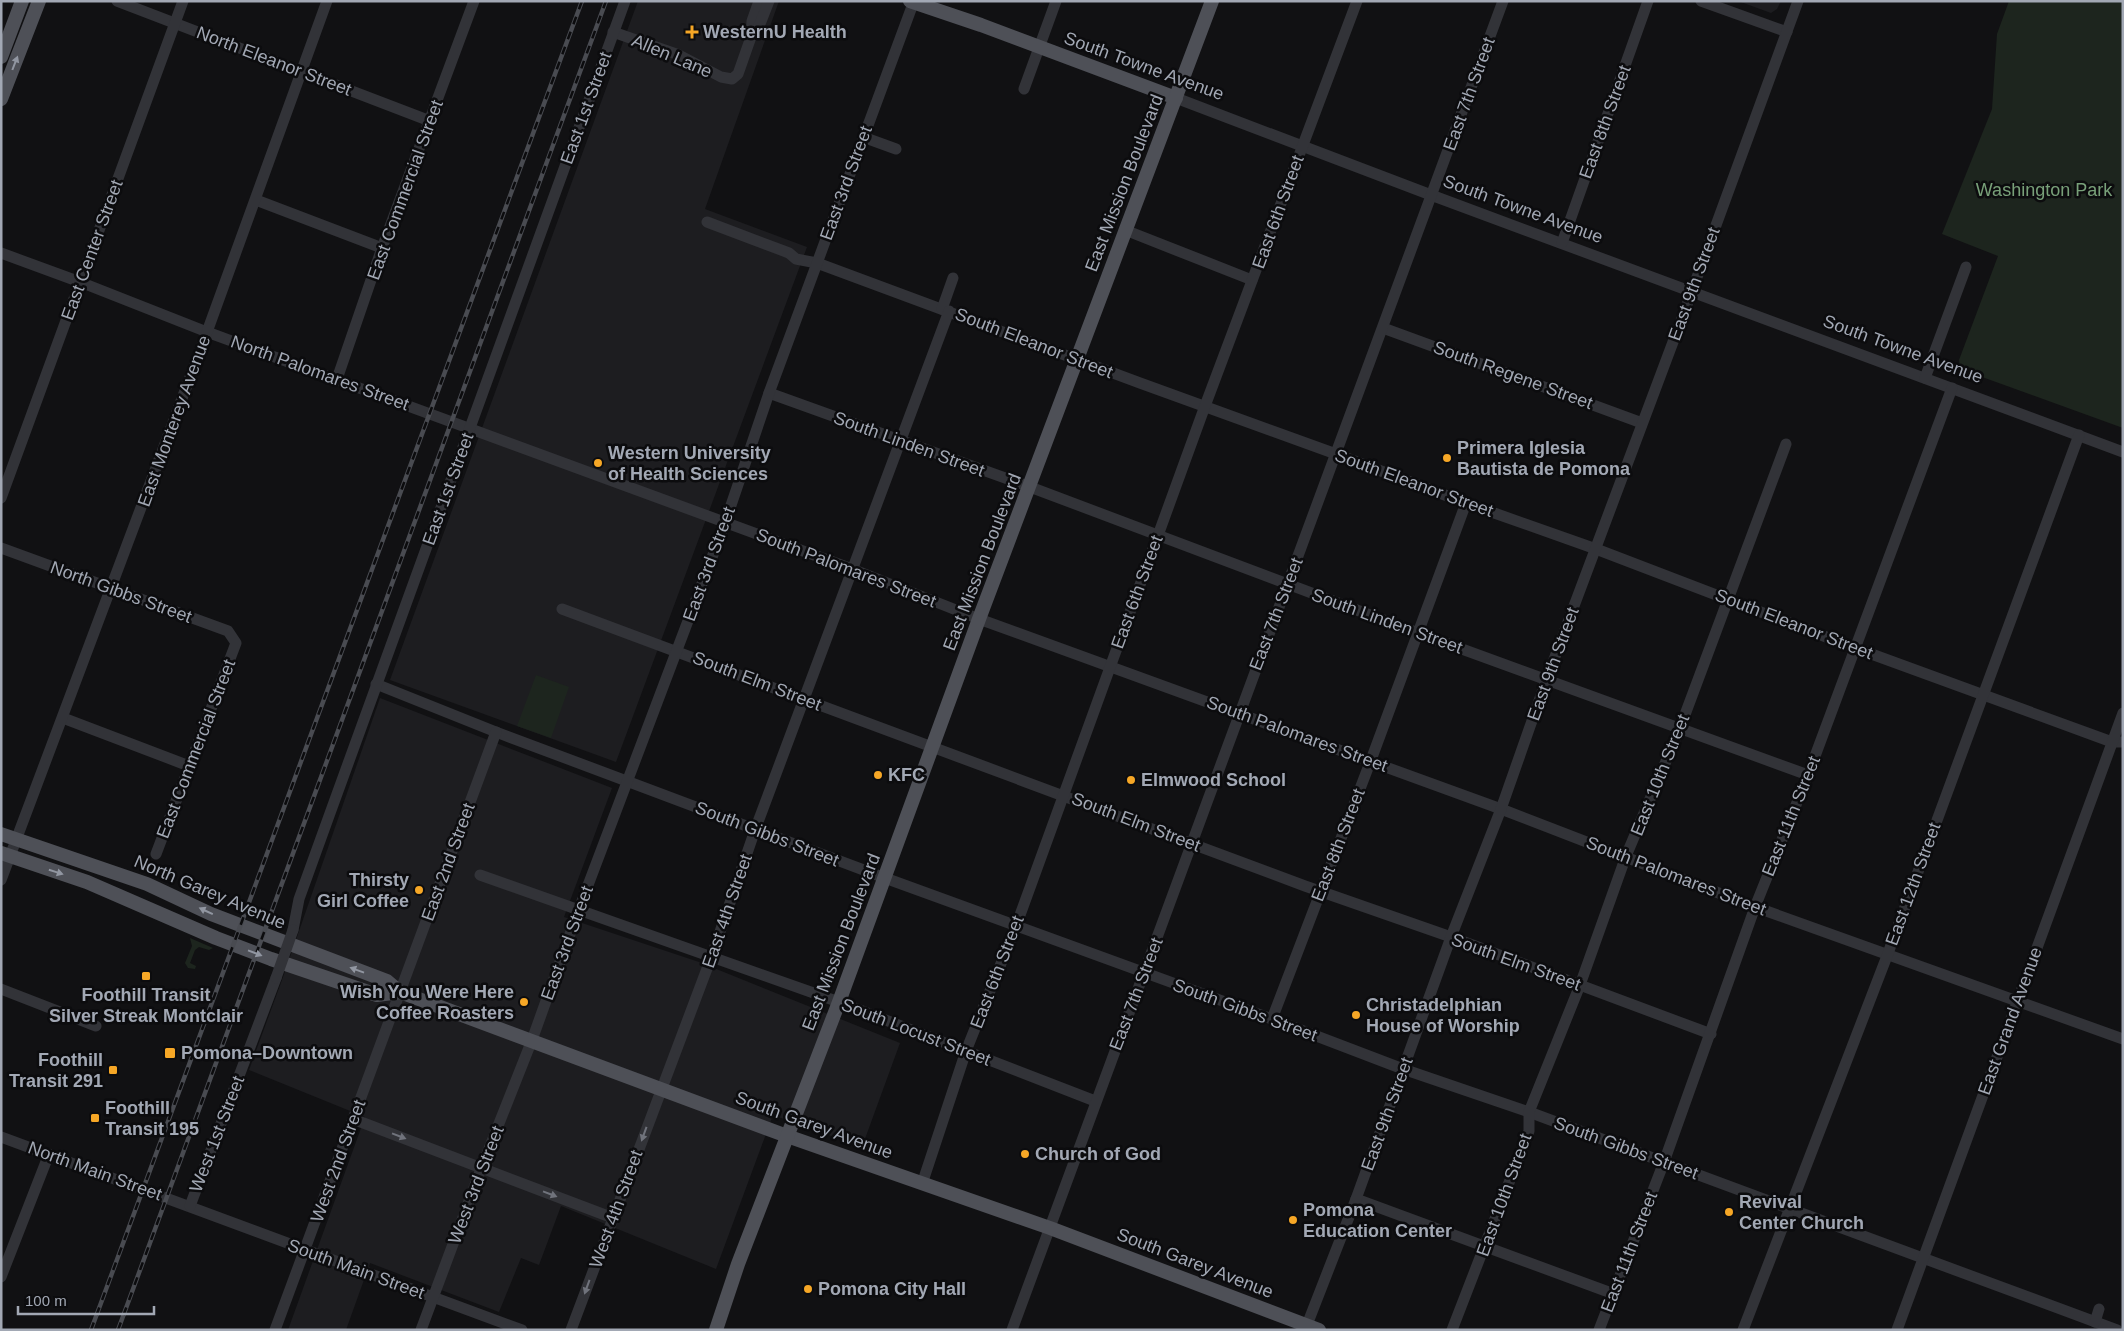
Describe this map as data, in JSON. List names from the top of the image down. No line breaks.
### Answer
{"streets":{"main road":["South Towne Avenue","East Mission Boulevard","North Garey Avenue","South Garey Avenue"],"street":["Allen Lane","North Eleanor Street","East 7th Street","East 1st Street","East 8th Street","East 3rd Street","East Commercial Street","East 6th Street","East Center Street","East 9th Street","South Eleanor Street","North Palomares Street","South Regene Street","East Monterey Avenue","South Linden Street","South Palomares Street","North Gibbs Street","South Elm Street","East 10th Street","East 11th Street","South Gibbs Street","East 2nd Street","East 12th Street","East 4th Street","East Grand Avenue","South Locust Street","West 1st Street","West 2nd Street","North Main Street","West 3rd Street","West 4th Street","South Main Street"]},"crossings":[["Allen Lane","East 1st Street"],["North Eleanor Street","East Commercial Street"],["North Eleanor Street","East Center Street"],["North Eleanor Street","East Monterey Avenue"],["South Towne Avenue","East 7th Street"],["South Towne Avenue","East 8th Street"],["South Towne Avenue","East 3rd Street"],["South Towne Avenue","East Mission Boulevard"],["South Towne Avenue","East 6th Street"],["South Towne Avenue","East 9th Street"],["South Towne Avenue","East 11th Street"],["South Towne Avenue","East 12th Street"],["East 7th Street","South Eleanor Street"],["East 7th Street","South Regene Street"],["East 7th Street","South Linden Street"],["East 7th Street","South Palomares Street"],["East 7th Street","South Elm Street"],["East 7th Street","South Gibbs Street"],["East 7th Street","South Locust Street"],["East 7th Street","South Garey Avenue"],["East 1st Street","North Palomares Street"],["East 1st Street","South Palomares Street"],["East 1st Street","South Gibbs Street"],["East 1st Street","West 1st Street"],["East 8th Street","South Eleanor Street"],["East 8th Street","South Linden Street"],["East 8th Street","South Palomares Street"],["East 8th Street","South Elm Street"],["East 8th Street","South Gibbs Street"],["East 3rd Street","South Eleanor Street"],["East 3rd Street","South Linden Street"],["East 3rd Street","South Palomares Street"],["East 3rd Street","South Elm Street"],["East 3rd Street","South Gibbs Street"],["East 3rd Street","South Locust Street"],["East 3rd Street","South Garey Avenue"],["East 3rd Street","West 3rd Street"],["East Mission Boulevard","South Eleanor Street"],["East Mission Boulevard","South Linden Street"],["East Mission Boulevard","South Palomares Street"],["East Mission Boulevard","South Elm Street"],["East Mission Boulevard","South Gibbs Street"],["East Mission Boulevard","South Locust Street"],["East Mission Boulevard","South Garey Avenue"],["East Commercial Street","North Palomares Street"],["East Commercial Street","North Gibbs Street"],["East 6th Street","South Eleanor Street"],["East 6th Street","South Linden Street"],["East 6th Street","South Palomares Street"],["East 6th Street","South Elm Street"],["East 6th Street","South Gibbs Street"],["East 6th Street","South Locust Street"],["East 6th Street","South Garey Avenue"],["East Center Street","North Palomares Street"],["East 9th Street","South Eleanor Street"],["East 9th Street","South Regene Street"],["East 9th Street","South Linden Street"],["East 9th Street","South Palomares Street"],["East 9th Street","South Elm Street"],["East 9th Street","South Gibbs Street"],["East 9th Street","South Garey Avenue"],["South Eleanor Street","East 10th Street"],["South Eleanor Street","East 11th Street"],["South Eleanor Street","East 12th Street"],["South Eleanor Street","East 4th Street"],["South Eleanor Street","East Grand Avenue"],["North Palomares Street","East Monterey Avenue"],["North Palomares Street","South Palomares Street"],["East Monterey Avenue","North Gibbs Street"],["East Monterey Avenue","North Garey Avenue"],["East Monterey Avenue","South Garey Avenue"],["South Linden Street","East 10th Street"],["South Linden Street","East 11th Street"],["South Linden Street","East 4th Street"],["South Palomares Street","East 10th Street"],["South Palomares Street","East 11th Street"],["South Palomares Street","East 12th Street"],["South Palomares Street","East 4th Street"],["South Palomares Street","East Grand Avenue"],["South Elm Street","East 10th Street"],["South Elm Street","East 11th Street"],["South Elm Street","East 4th Street"],["East 10th Street","South Gibbs Street"],["East 11th Street","South Gibbs Street"],["South Gibbs Street","East 2nd Street"],["South Gibbs Street","East 12th Street"],["South Gibbs Street","East 4th Street"],["South Gibbs Street","East Grand Avenue"],["East 2nd Street","North Garey Avenue"],["East 2nd Street","South Garey Avenue"],["East 2nd Street","West 2nd Street"],["North Garey Avenue","South Garey Avenue"],["North Garey Avenue","West 2nd Street"],["East 4th Street","South Locust Street"],["East 4th Street","South Garey Avenue"],["East 4th Street","West 4th Street"],["South Garey Avenue","West 2nd Street"],["South Garey Avenue","West 3rd Street"],["South Garey Avenue","West 4th Street"],["West 1st Street","North Main Street"],["West 1st Street","South Main Street"],["West 2nd Street","South Main Street"],["North Main Street","South Main Street"],["West 3rd Street","South Main Street"]],"one_way":["North Garey Avenue","West 4th Street"],"parks":["Washington Park"],"places":{"health":["WesternU Health"],"other":["Primera Iglesia Bautista de Pomona","Western University of Health Sciences","KFC","Elmwood School","Thirsty Girl Coffee","Wish You Were Here Coffee Roasters","Christadelphian House of Worship","Church of God","Revival Center Church","Pomona Education Center","Pomona City Hall"],"transit":["Foothill Transit Silver Streak Montclair","Pomona–Downtown","Foothill Transit 291","Foothill Transit 195"]},"scale_bar":"100 m"}
